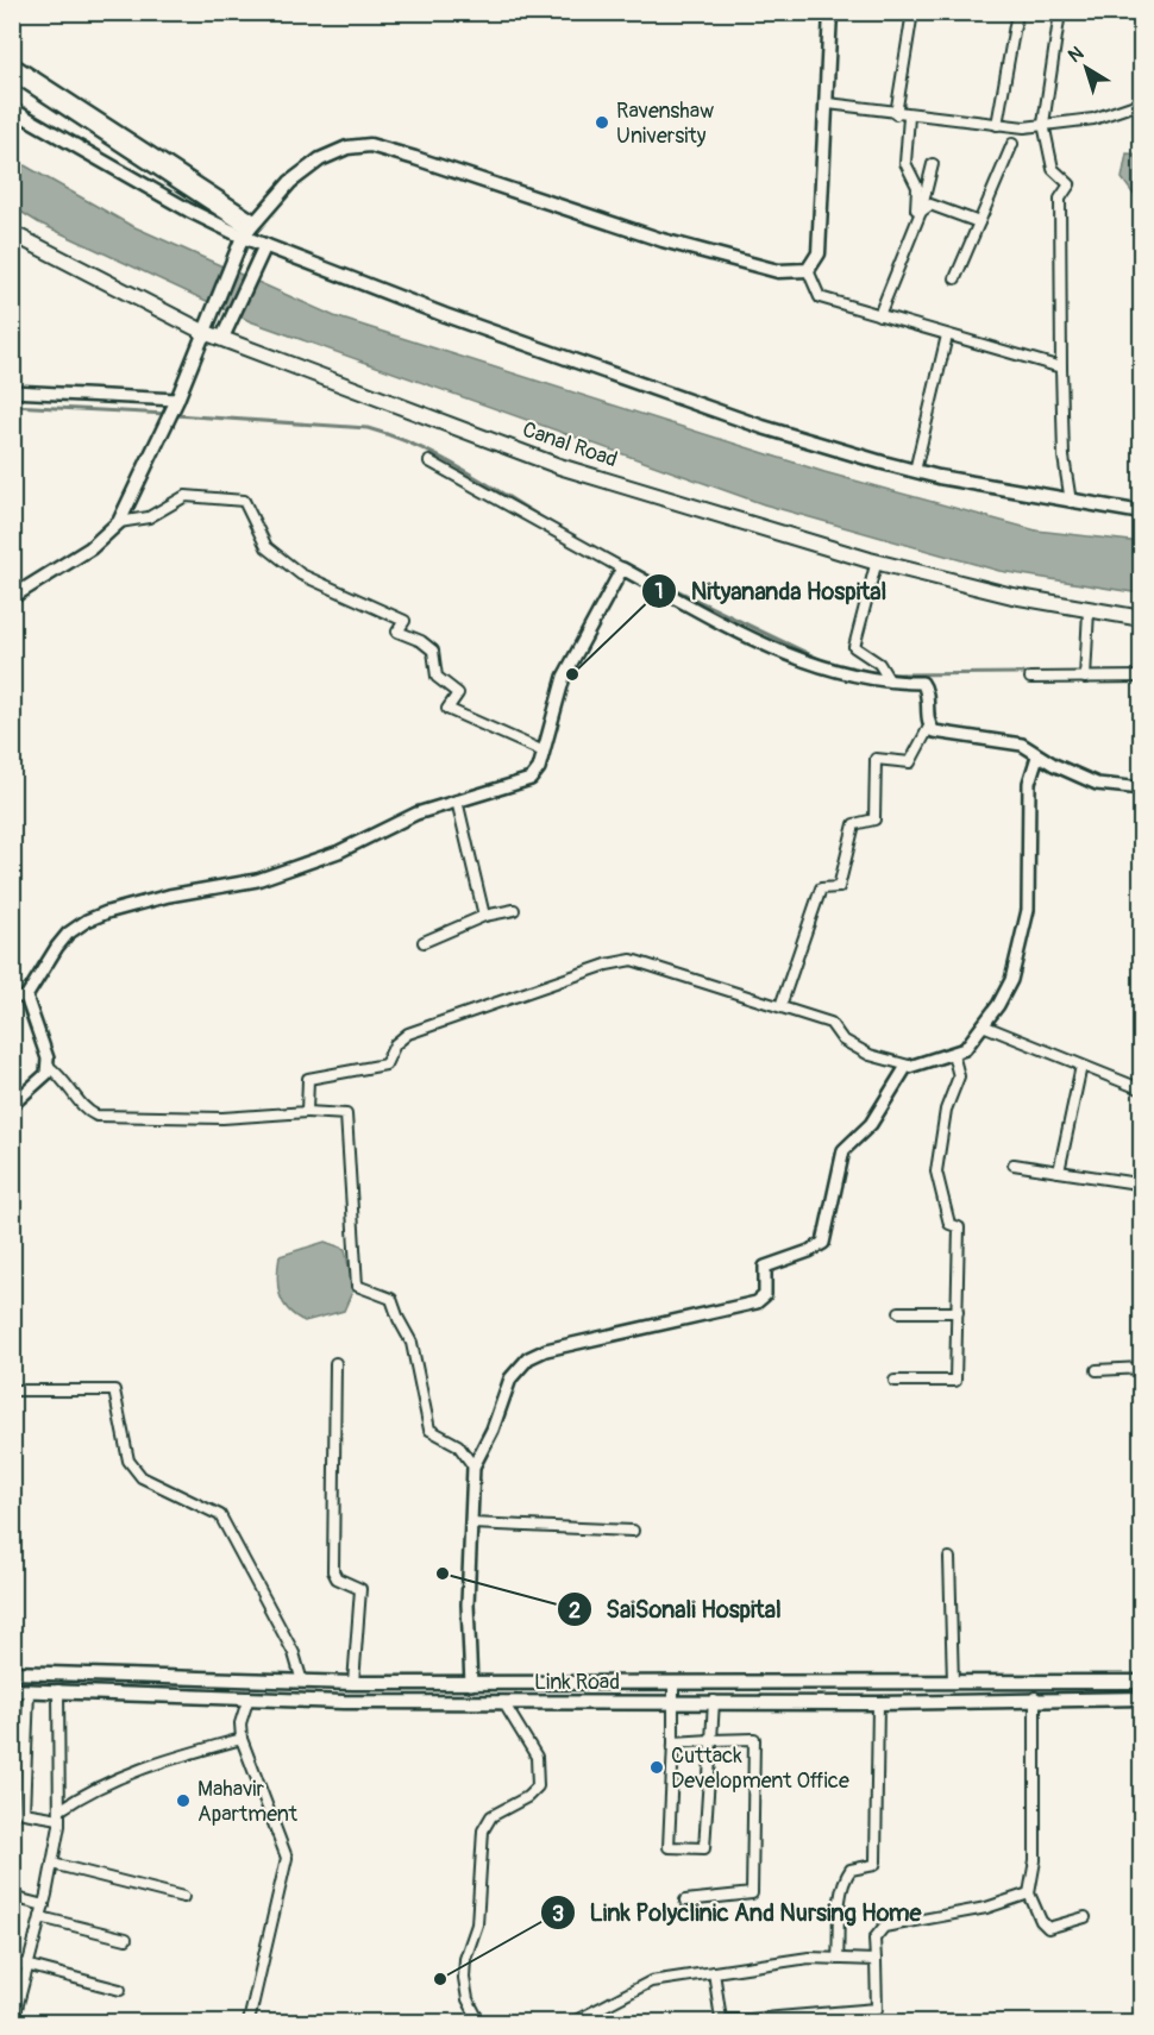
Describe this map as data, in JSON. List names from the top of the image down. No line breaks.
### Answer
{"streets":{"main road":["Canal Road","Link Road"]},"places":["Ravenshaw University","Nityananda Hospital","SaiSonali Hospital","Cuttack Development Office","Mahavir Apartment","Link Polyclinic And Nursing Home"],"north":"top left"}
